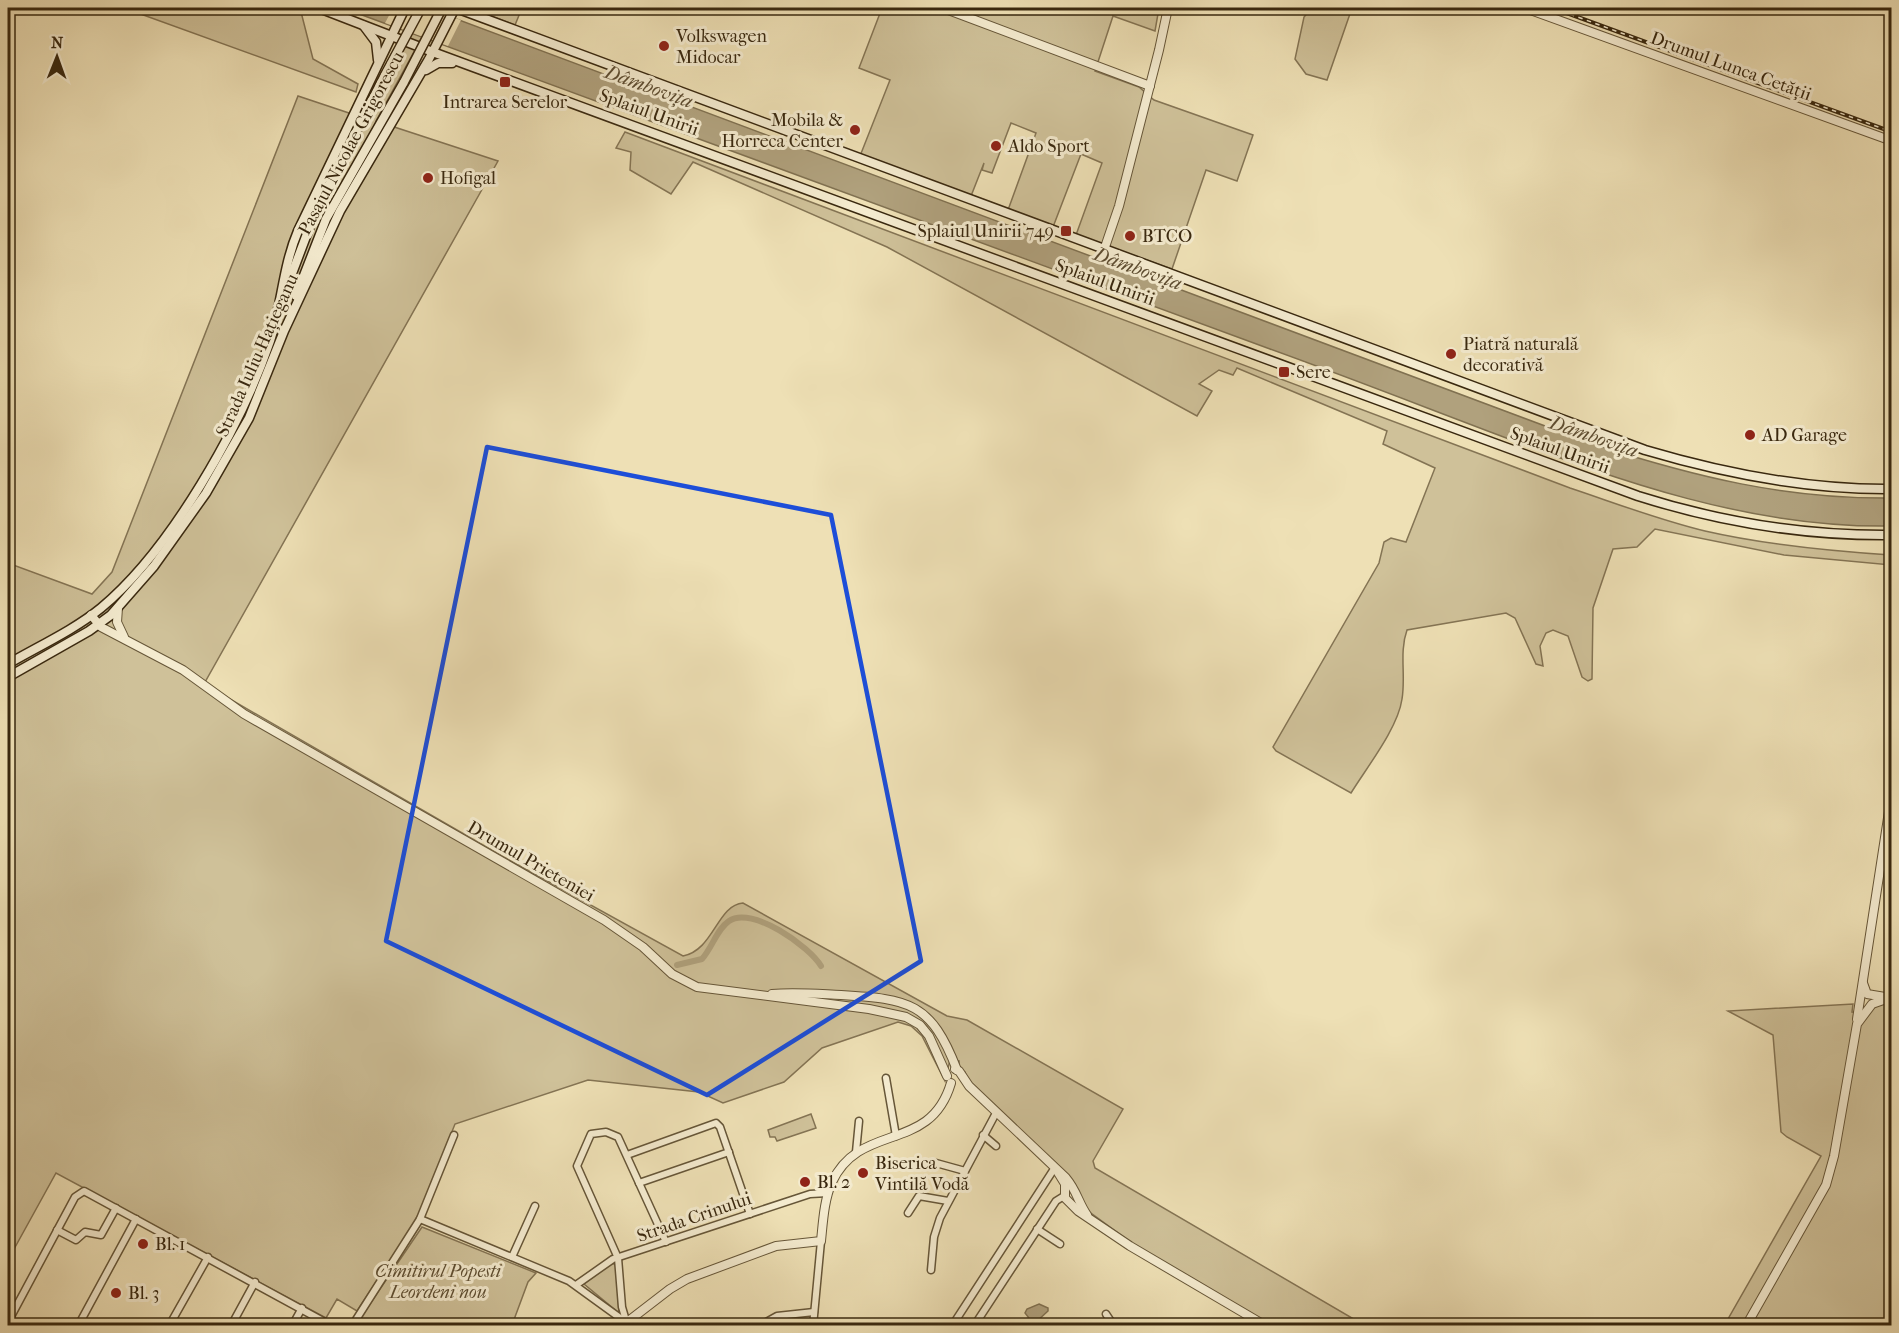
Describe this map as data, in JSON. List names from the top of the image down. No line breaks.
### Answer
{"streets":{"main road":["Splaiul Unirii","Pasajul Nicolae Grigorescu","Strada Iuliu Hațieganu"],"street":["Drumul Lunca Cetății","Drumul Prieteniei","Strada Crinului"]},"crossings":[["Splaiul Unirii","Strada Iuliu Hațieganu"],["Pasajul Nicolae Grigorescu","Strada Iuliu Hațieganu"],["Strada Iuliu Hațieganu","Drumul Prieteniei"]],"water":["Dâmbovița"],"parks":["Cimitirul Popesti Leordeni nou"],"places":{"other":["Volkswagen Midocar","Mobila & Horreca Center","Aldo Sport","Hofigal","BTCO","Piatră naturală decorativă","AD Garage","Biserica Vintilă Vodă","Bl. 2","Bl. 1","Bl. 3"],"transit":["Intrarea Serelor","Splaiul Unirii 749","Sere"]},"north":"top"}
